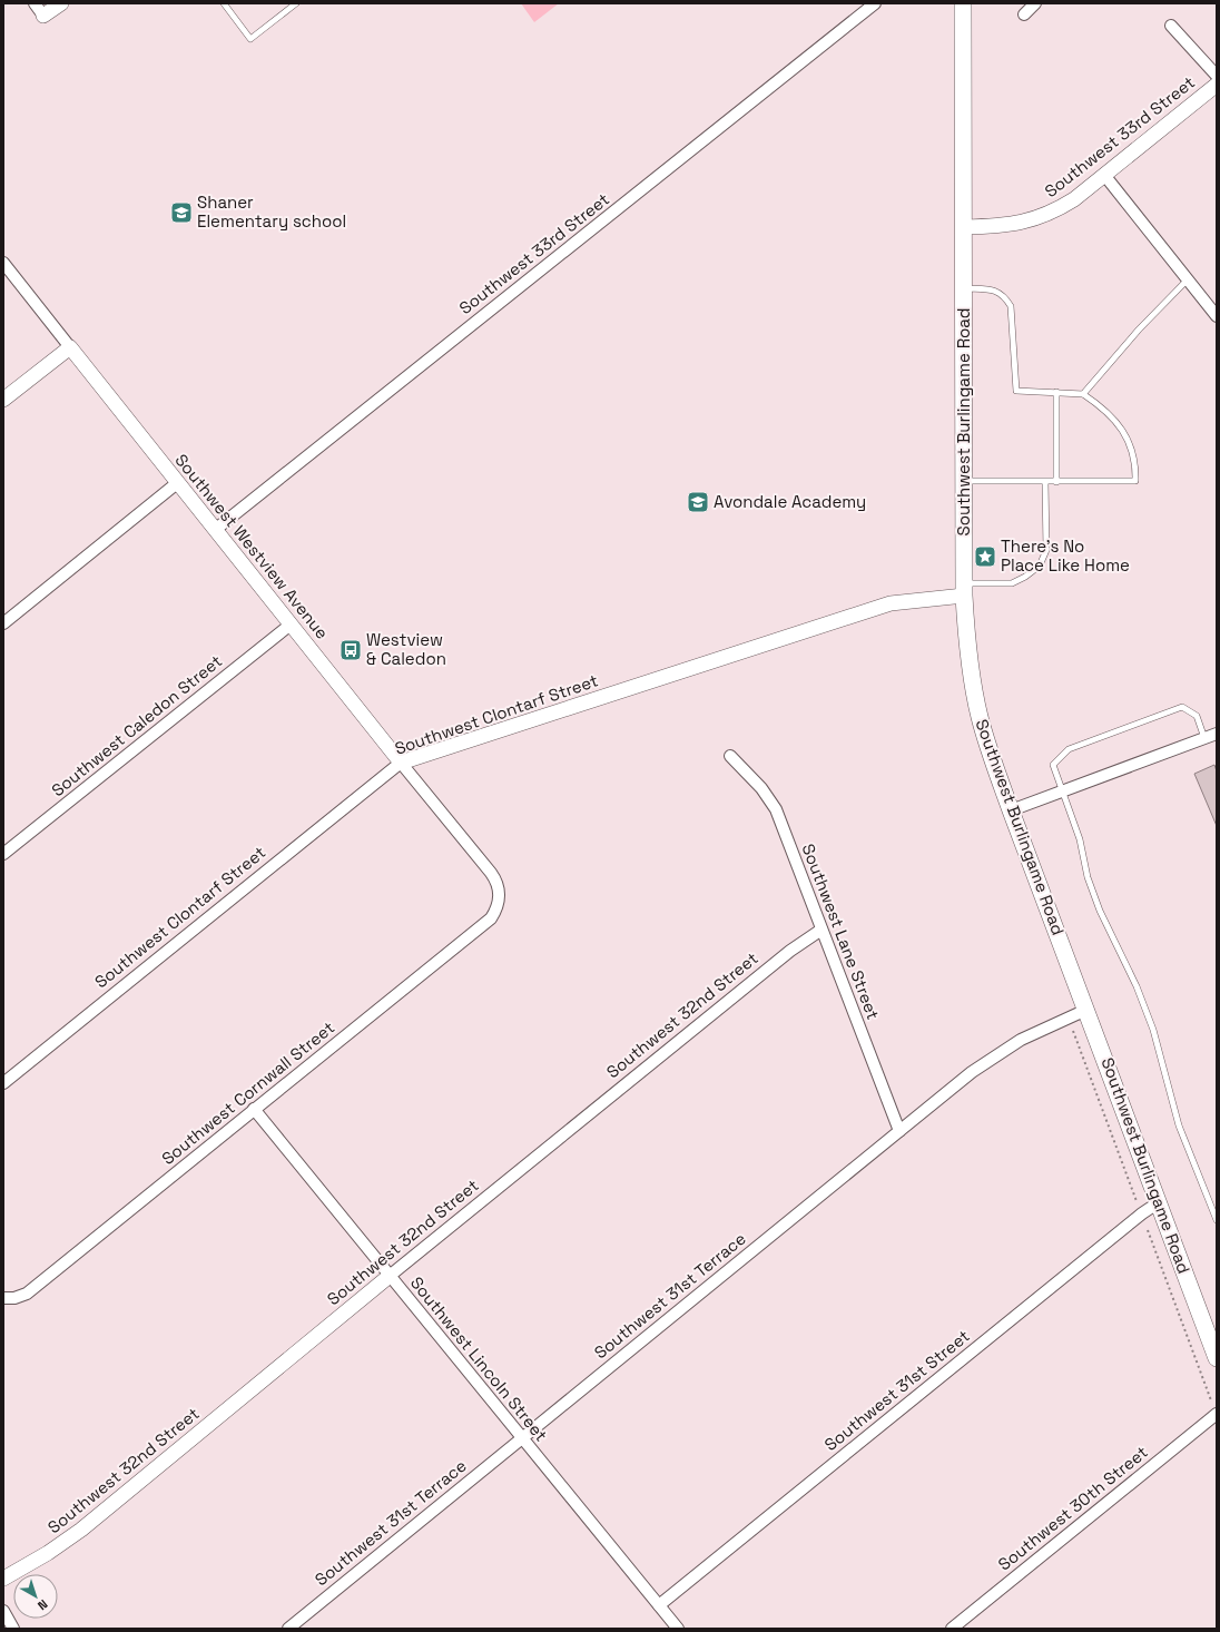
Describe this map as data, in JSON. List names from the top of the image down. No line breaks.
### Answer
{"streets":{"main road":["Southwest Burlingame Road"],"street":["Southwest 33rd Street","Southwest Westview Avenue","Southwest Clontarf Street","Southwest Caledon Street","Southwest Lane Street","Southwest 32nd Street","Southwest Cornwall Street","Southwest 31st Terrace","Southwest Lincoln Street","Southwest 31st Street","Southwest 30th Street"]},"crossings":[["Southwest 33rd Street","Southwest Burlingame Road"],["Southwest 33rd Street","Southwest Westview Avenue"],["Southwest Burlingame Road","Southwest Clontarf Street"],["Southwest Burlingame Road","Southwest 31st Terrace"],["Southwest Burlingame Road","Southwest 31st Street"],["Southwest Westview Avenue","Southwest Clontarf Street"],["Southwest Westview Avenue","Southwest Caledon Street"],["Southwest Westview Avenue","Southwest Cornwall Street"],["Southwest Lane Street","Southwest 32nd Street"],["Southwest Lane Street","Southwest 31st Terrace"],["Southwest 32nd Street","Southwest Lincoln Street"],["Southwest Cornwall Street","Southwest Lincoln Street"],["Southwest 31st Terrace","Southwest Lincoln Street"],["Southwest Lincoln Street","Southwest 31st Street"]],"places":{"school or university":["Shaner Elementary school","Avondale Academy"],"place":["There’s No Place Like Home"],"bus stop":["Westview & Caledon"]},"north":"bottom right"}
